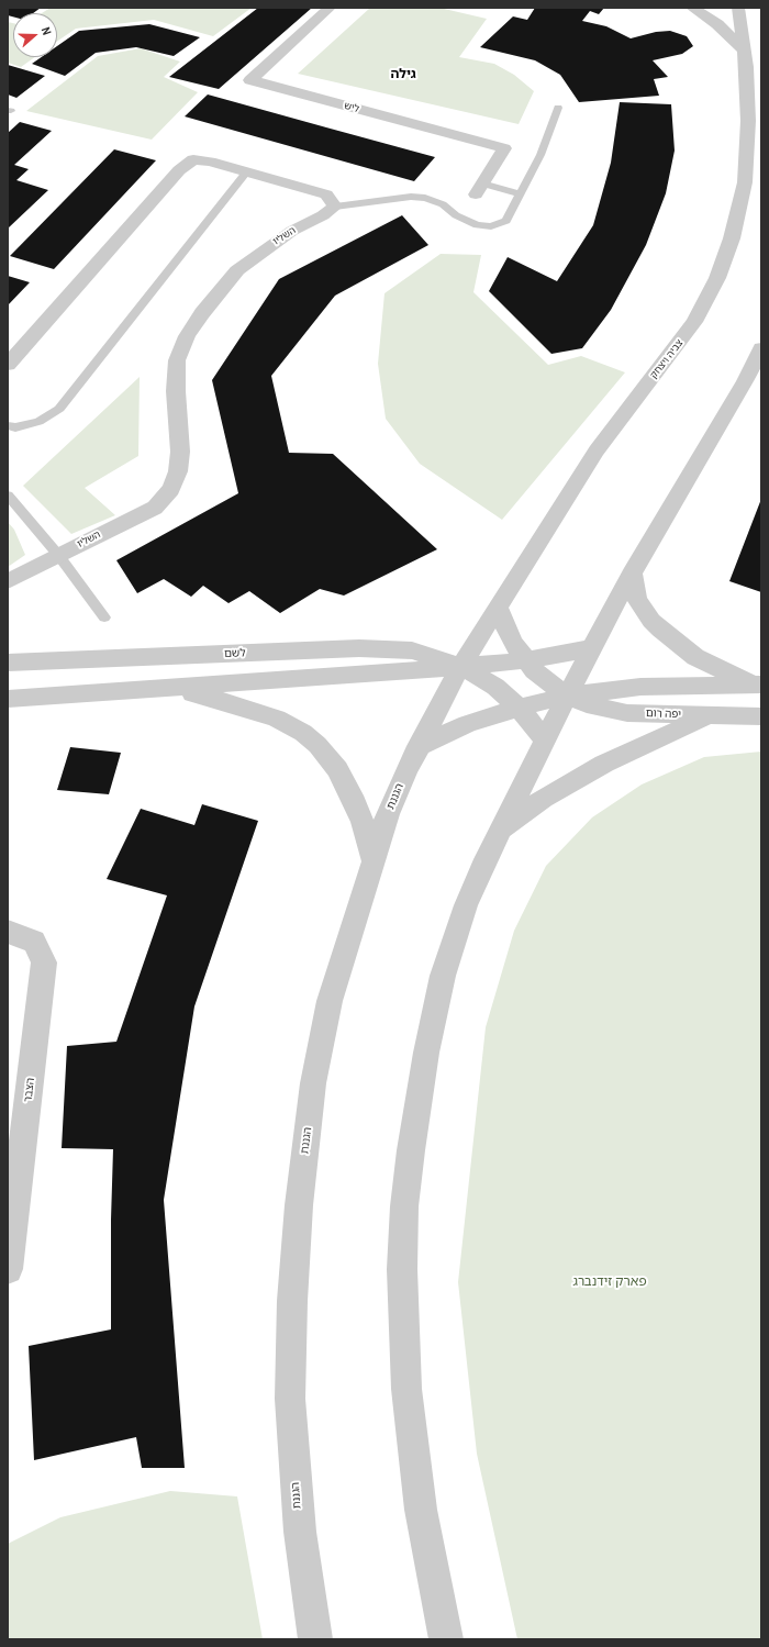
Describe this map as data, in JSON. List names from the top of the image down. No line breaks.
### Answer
{"streets":{"street":["ליש","השליו","צביה ויצחק","לשם","יפה רום","הגננת","הצבר"]},"crossings":[["צביה ויצחק","לשם"],["צביה ויצחק","יפה רום"],["צביה ויצחק","הגננת"],["לשם","הגננת"]],"districts":["גילה"],"parks":["פארק זידנברג"],"north":"right"}
